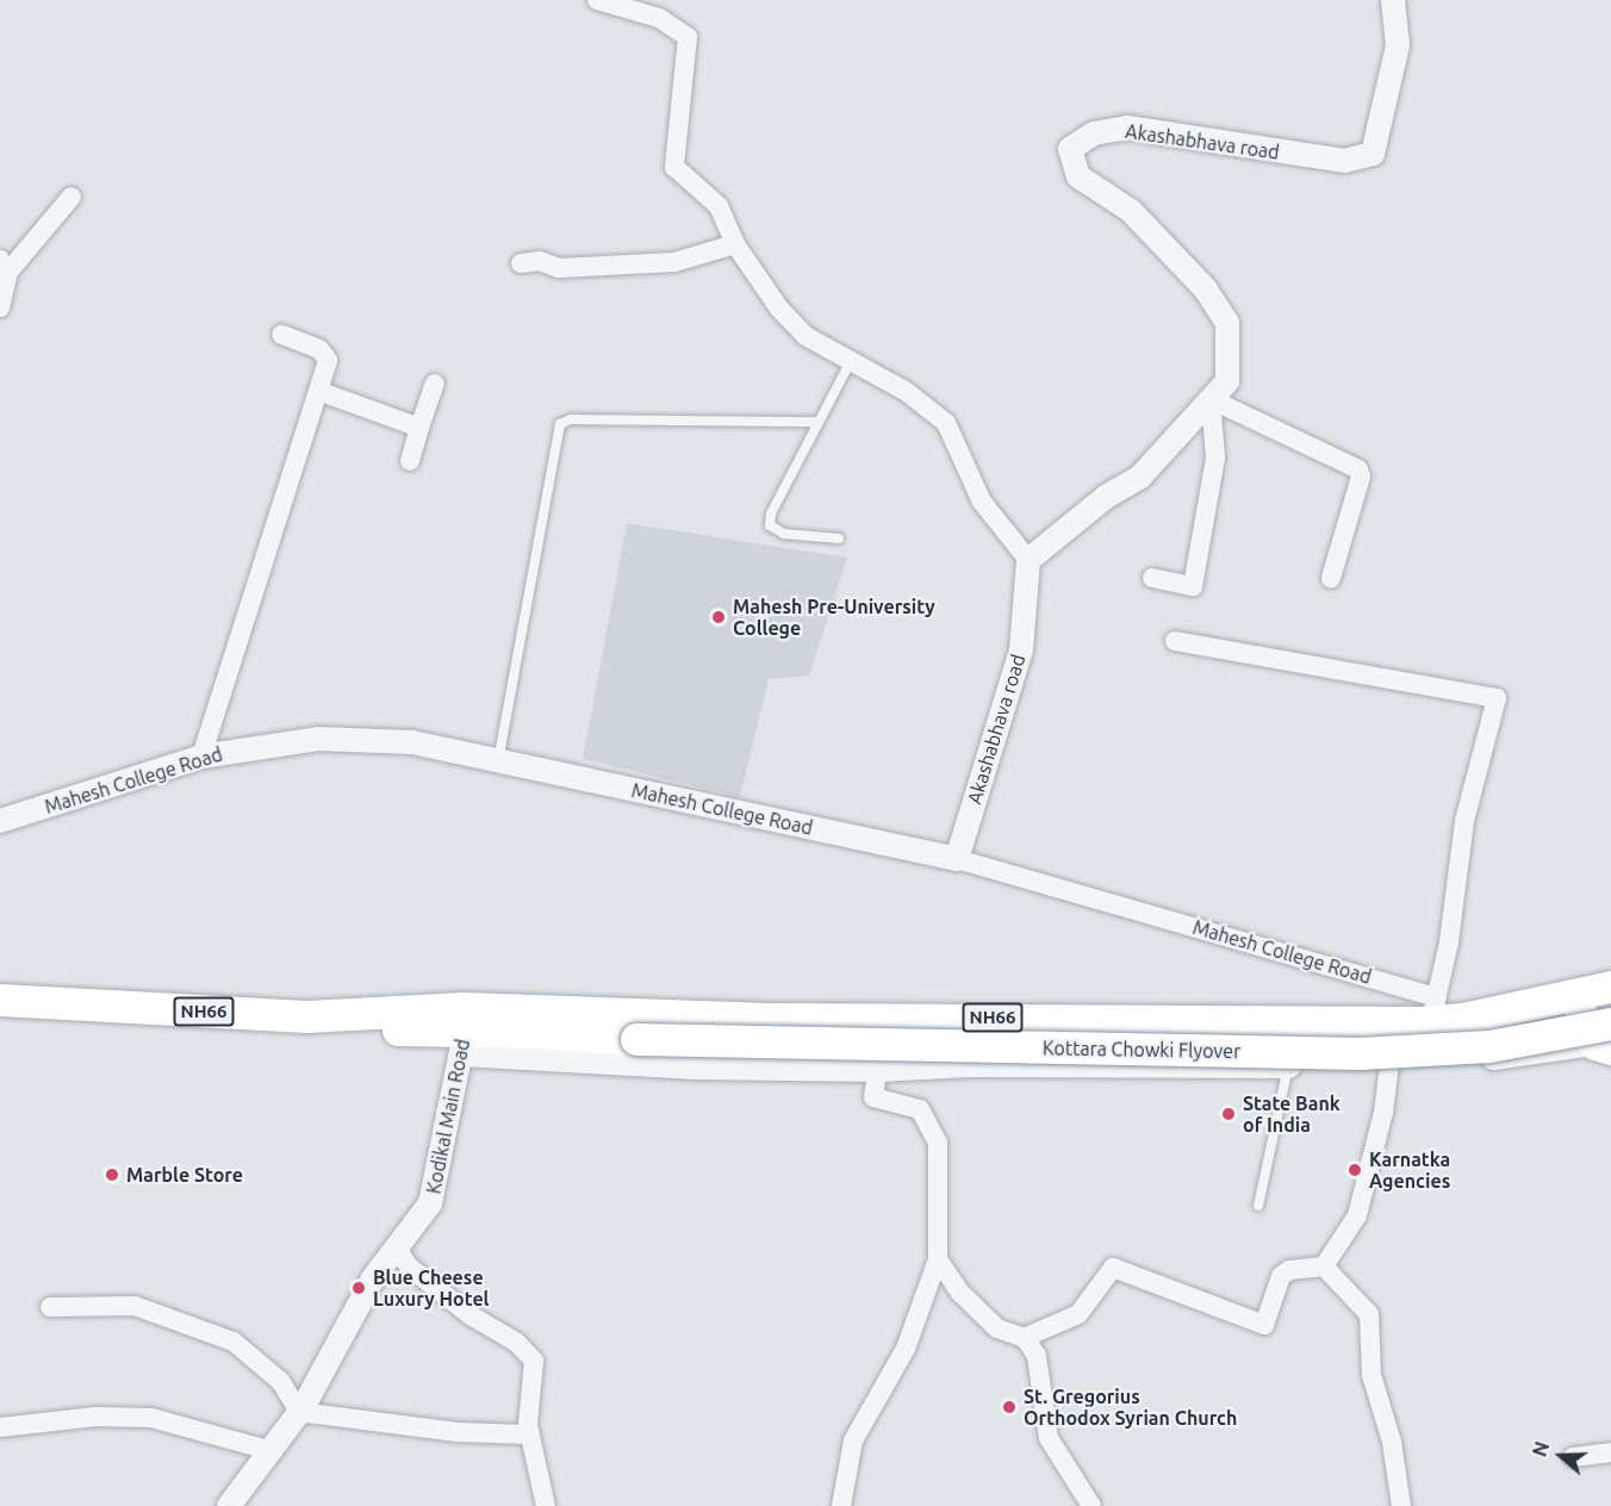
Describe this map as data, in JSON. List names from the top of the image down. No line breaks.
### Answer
{"streets":{"highway":["NH66","Kottara Chowki Flyover"],"street":["Akashabhava road","Mahesh College Road","Kodikal Main Road"]},"crossings":[["Akashabhava road","Mahesh College Road"],["Mahesh College Road","NH66"],["NH66","Kottara Chowki Flyover"],["NH66","Kodikal Main Road"],["Kottara Chowki Flyover","Kodikal Main Road"]],"places":["Mahesh Pre-University College","State Bank of India","Karnatka Agencies","Marble Store","Blue Cheese Luxury Hotel","St. Gregorius Orthodox Syrian Church"],"north":"left"}
